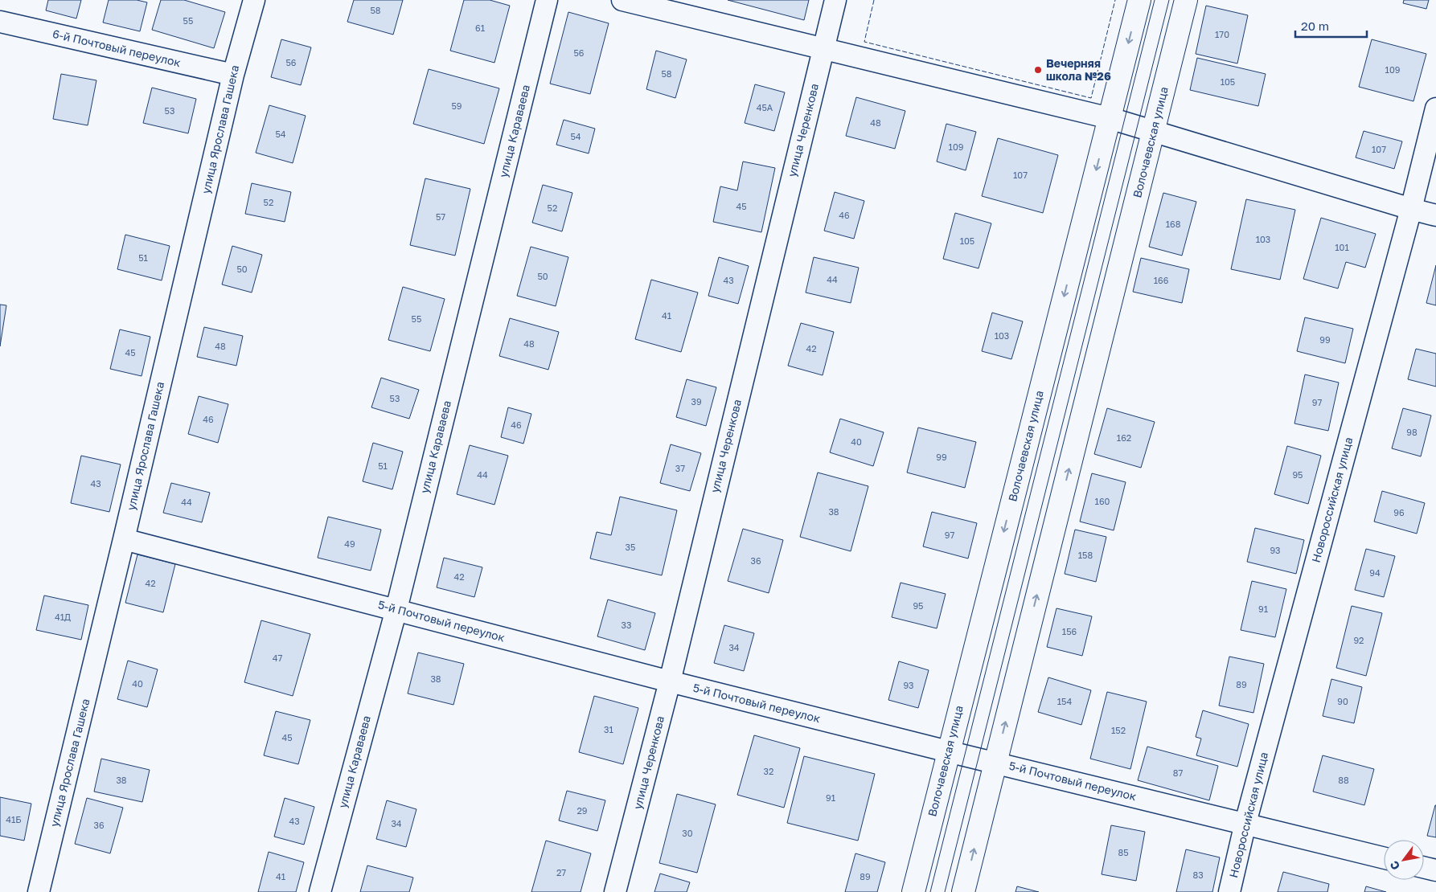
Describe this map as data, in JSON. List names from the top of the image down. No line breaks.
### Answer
{"streets":{"main road":["Волочаевская улица"],"street":["6-й Почтовый переулок","улица Ярослава Гашека","улица Черенкова","улица Караваева","Новороссийская улица","5-й Почтовый переулок"]},"crossings":[["6-й Почтовый переулок","улица Ярослава Гашека"],["улица Ярослава Гашека","5-й Почтовый переулок"],["улица Черенкова","5-й Почтовый переулок"],["улица Караваева","5-й Почтовый переулок"],["Волочаевская улица","5-й Почтовый переулок"],["Новороссийская улица","5-й Почтовый переулок"]],"places":["Вечерняя школа №26"],"house_numbers":["58","55","61","170","56","56","109","58","105","59","45А","53","48","54","54","109","107","107","52","45","52","46","57","168","103","105","101","51","50","50","44","43","166","41","55","103","99","48","48","42","45","53","39","97","46","46","98","162","40","99","51","37","44","95","43","160","44","38","96","97","49","35","93","158","36","94","42","42","95","91","41Д","33","156","92","34","47","38","40","89","93","154","90","31","152","45","32","87","38","88","91","29","41Б","43","34","36","30","85","27","83","41","89"],"scale_bar":"20 m","north":"bottom left"}
